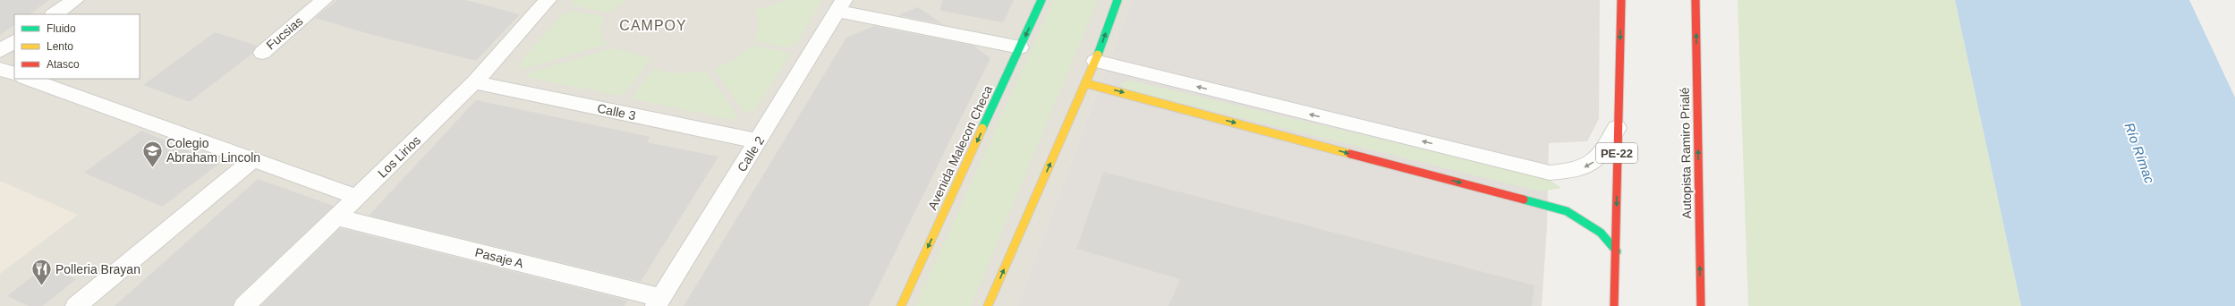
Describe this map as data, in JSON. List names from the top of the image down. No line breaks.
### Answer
{"streets":{"main road":["Avenida Malecon Checa","PE-22","Autopista Ramiro Prialé"],"street":["Fucsias","Calle 3","Calle 2","Los Lirios","Pasaje A"]},"crossings":[["Calle 3","Calle 2"],["Calle 3","Los Lirios"],["Calle 2","Pasaje A"],["Los Lirios","Pasaje A"]],"one_way":["Avenida Malecon Checa","Autopista Ramiro Prialé"],"districts":["CAMPOY"],"water":["Río Rímac"],"places":{"school or university":["Colegio Abraham Lincoln"],"restaurant":["Polleria Brayan"]},"legend":["Fluido","Lento","Atasco"]}
